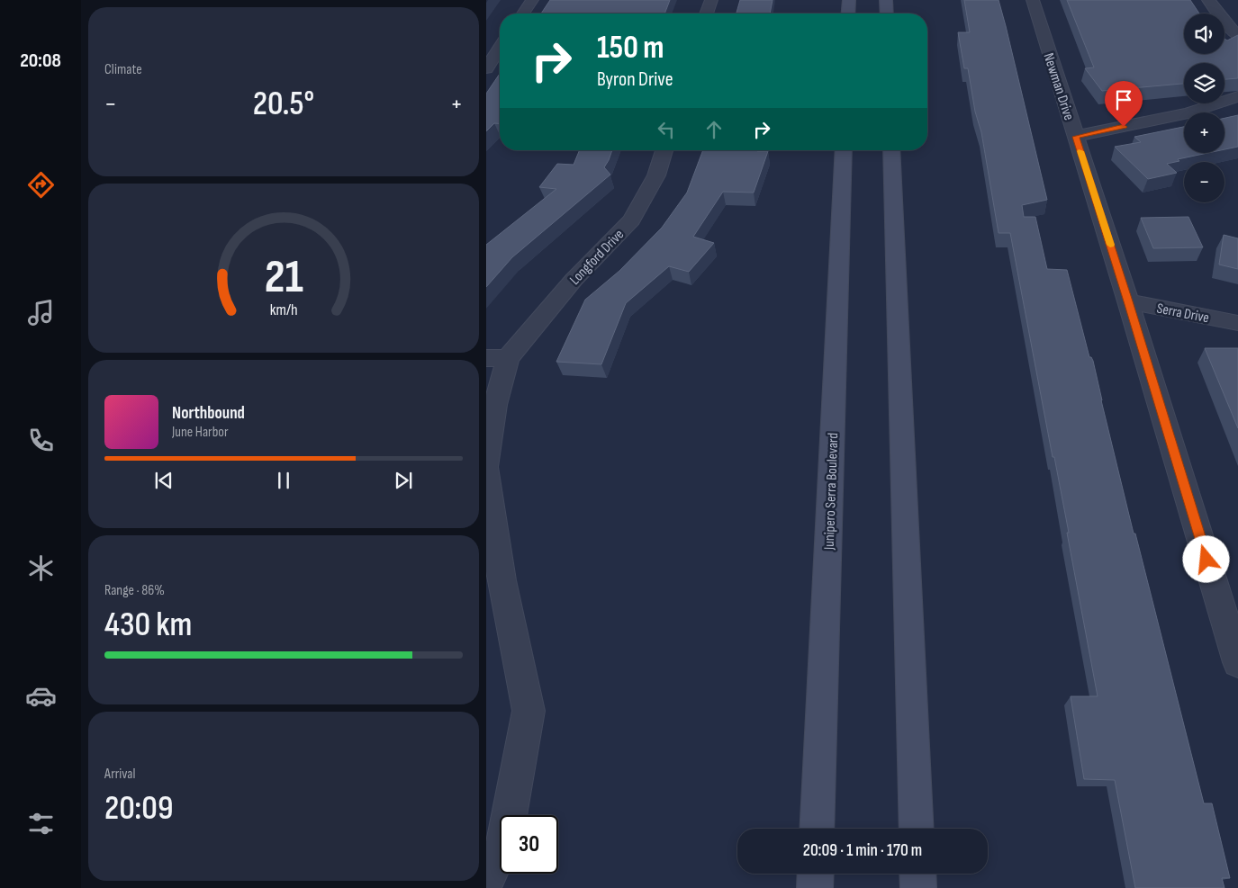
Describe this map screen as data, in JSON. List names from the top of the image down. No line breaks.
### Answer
{"streets":{"main road":["Junipero Serra Boulevard"],"street":["Newman Drive","Longford Drive","Serra Drive"]},"crossings":[["Newman Drive","Serra Drive"]],"page":{"tabs":"20:08","tile":["Climate",["Range · 86%","430 km"],["Arrival","20:09"]],"map_buttons":["+","−"],"turn":["150 m","Byron Drive"],"heat":["−","20.5°","+"],"song":["Northbound","June Harbor"],"limit":"30","trip":"20:09 · 1 min · 170 m","gauge":["21","km/h"]}}
